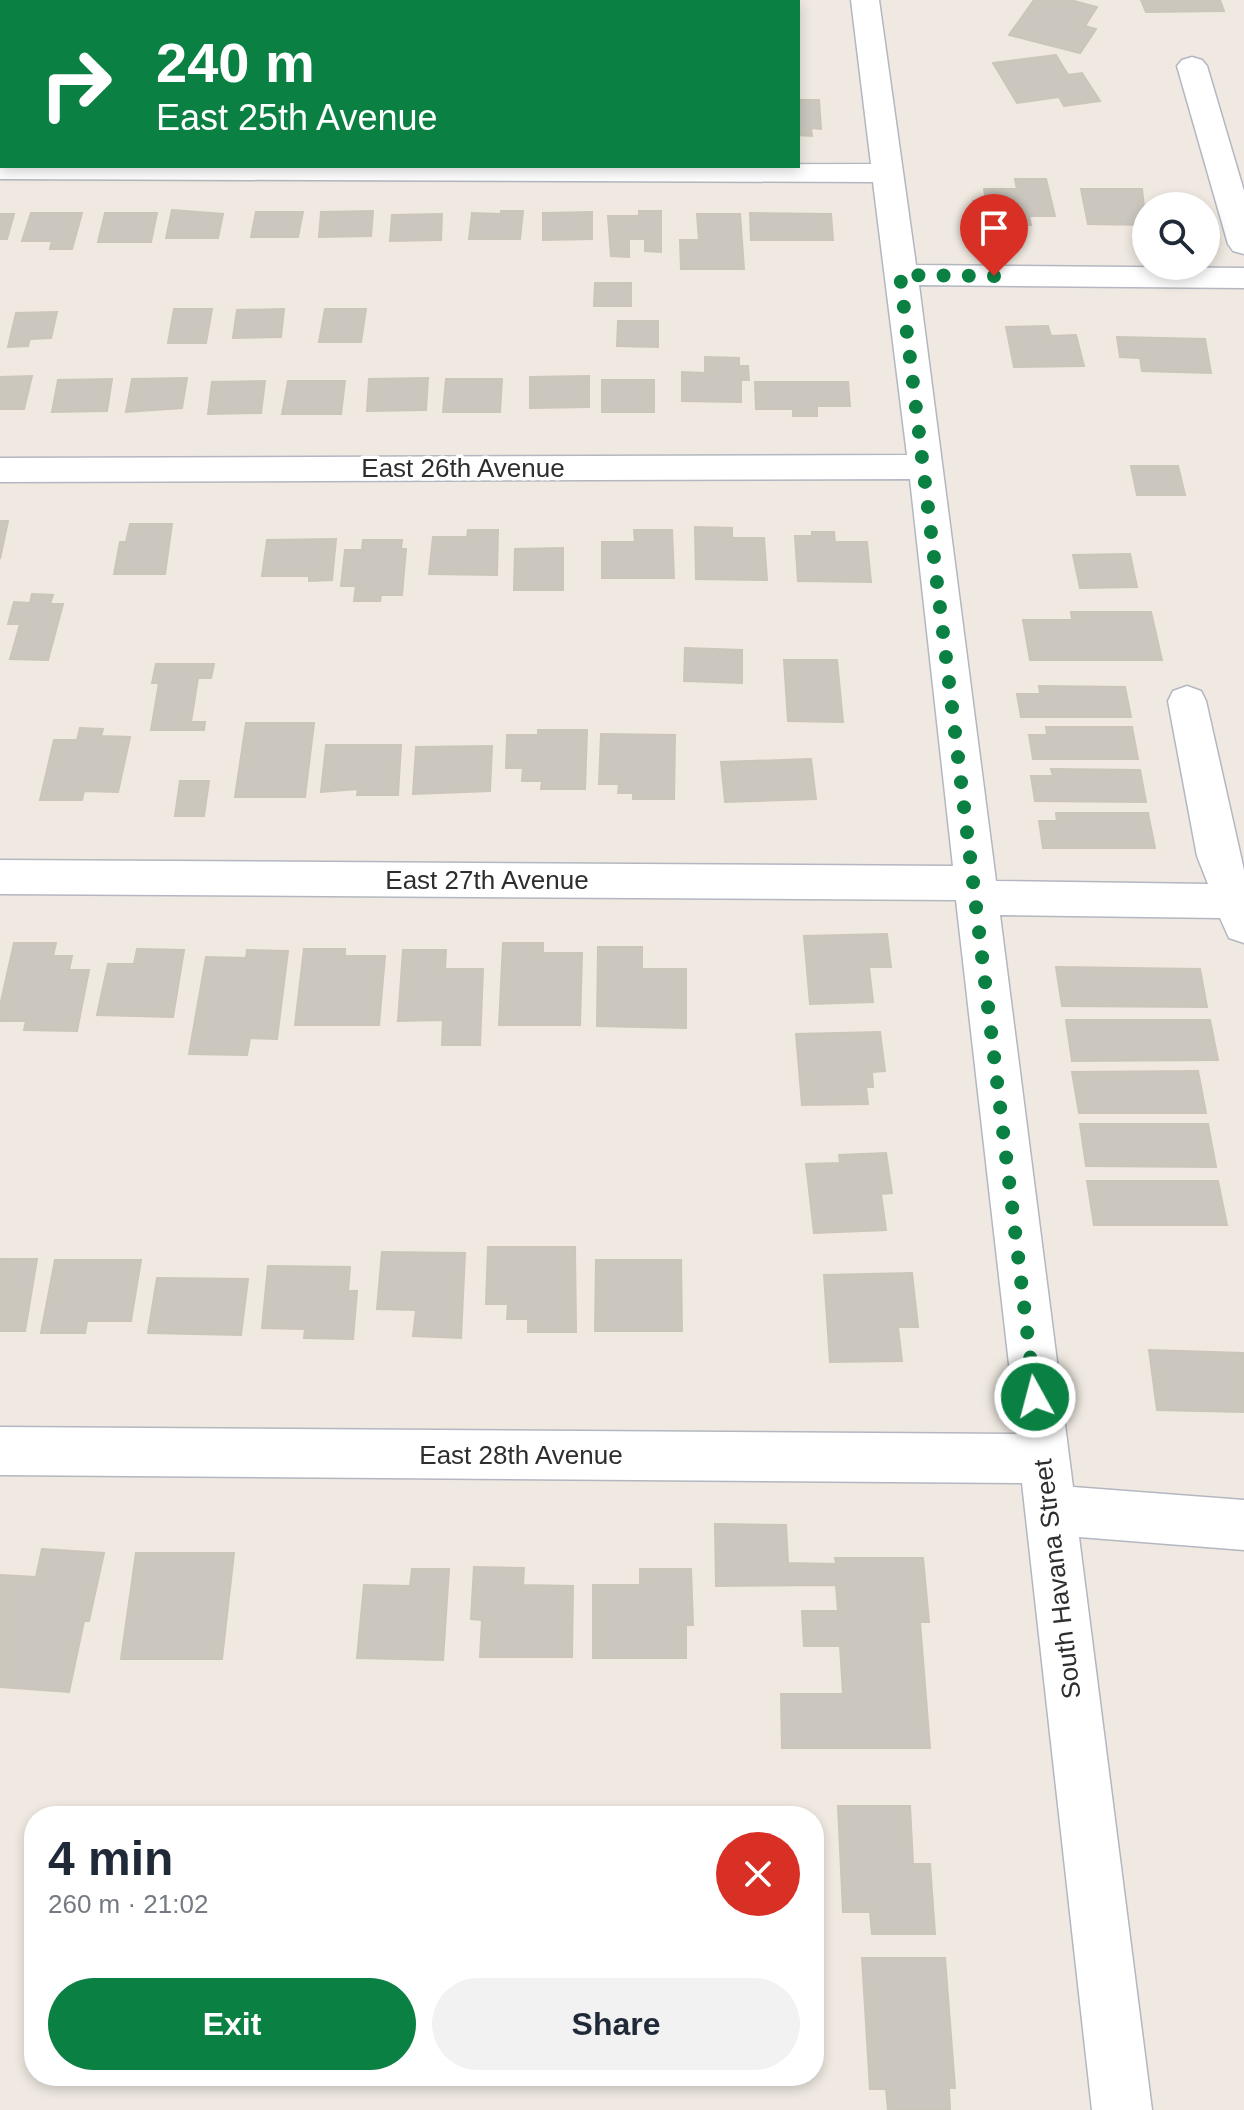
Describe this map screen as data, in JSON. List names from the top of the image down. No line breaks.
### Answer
{"streets":{"street":["East 26th Avenue","East 27th Avenue","East 28th Avenue","South Havana Street"]},"crossings":[["East 26th Avenue","South Havana Street"],["East 27th Avenue","South Havana Street"],["East 28th Avenue","South Havana Street"]],"page":{"turn":["240 m","East 25th Avenue"],"heading":["4 min","260 m · 21:02"],"buttons":["Exit","Share"]}}
